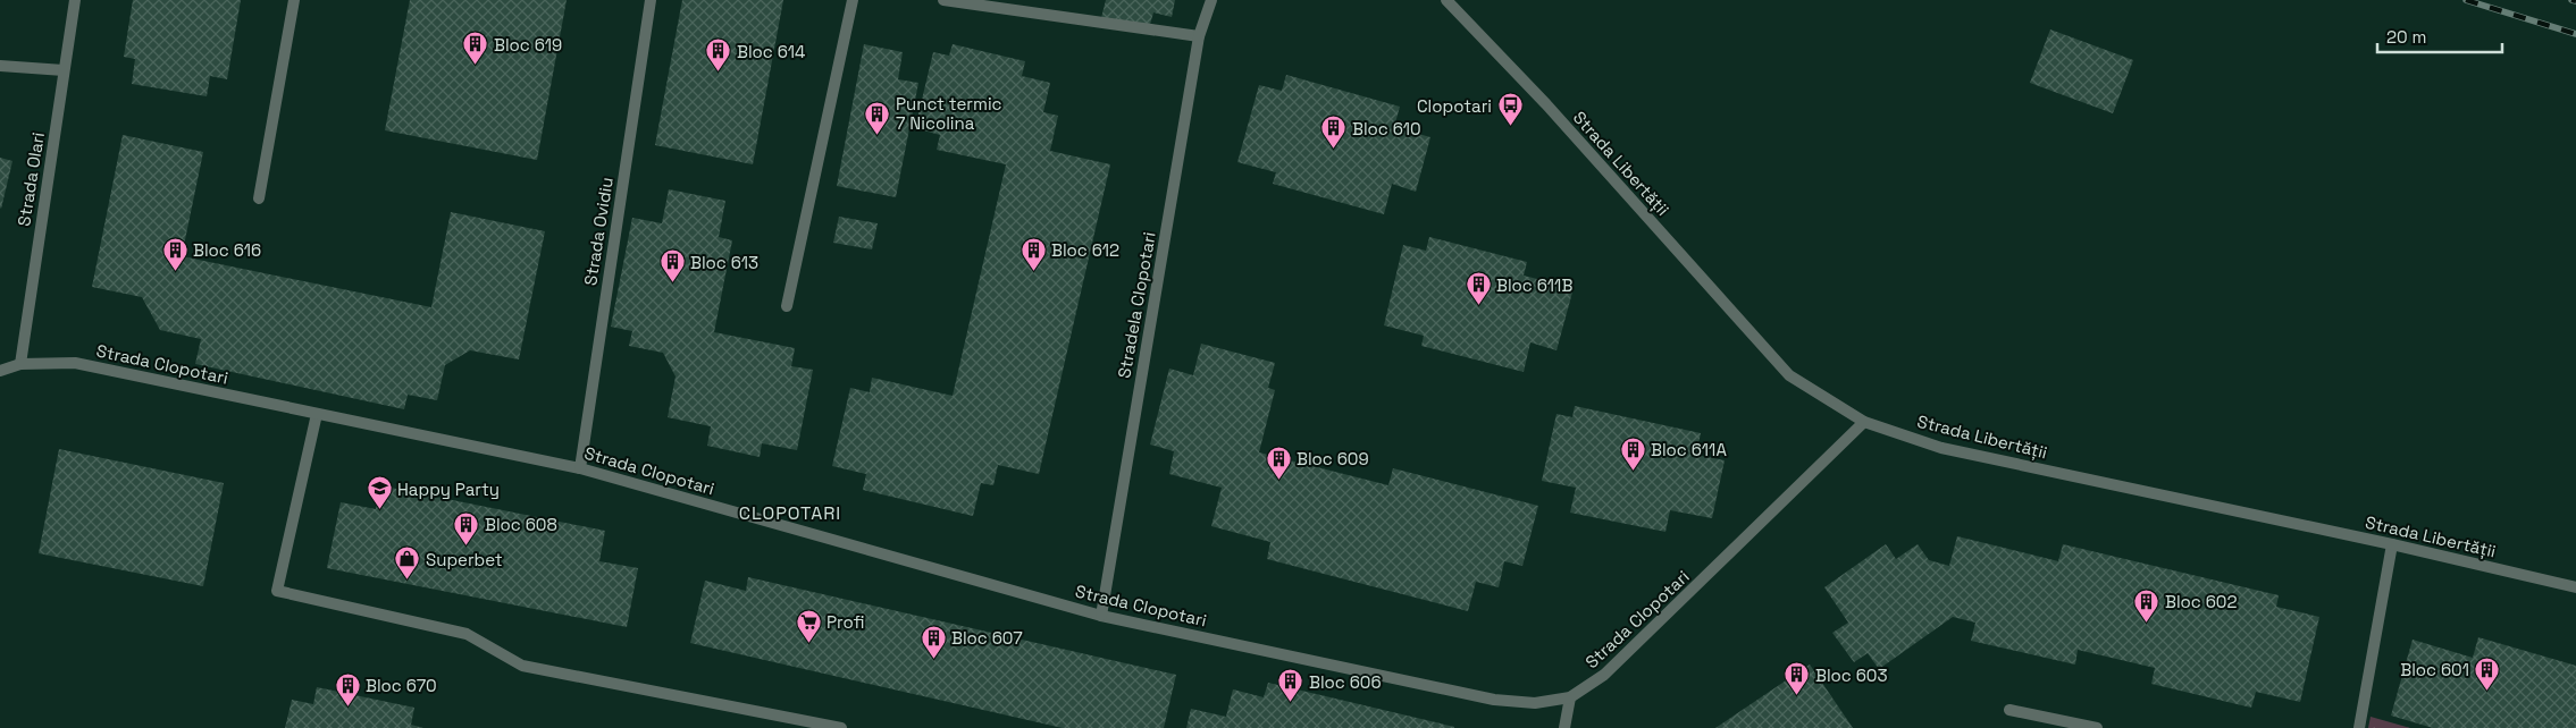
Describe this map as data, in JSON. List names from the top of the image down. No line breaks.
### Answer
{"streets":{"street":["Strada Libertății","Strada Olari","Strada Ovidiu","Stradela Clopotari","Strada Clopotari"]},"crossings":[["Strada Libertății","Strada Clopotari"],["Strada Olari","Strada Clopotari"],["Strada Ovidiu","Strada Clopotari"],["Stradela Clopotari","Strada Clopotari"]],"districts":["CLOPOTARI"],"places":{"building":["Bloc 619","Bloc 614","Punct termic 7 Nicolina","Bloc 610","Bloc 616","Bloc 612","Bloc 613","Bloc 611B","Bloc 611A","Bloc 609","Bloc 608","Bloc 602","Bloc 607","Bloc 601","Bloc 603","Bloc 606","Bloc 670"],"bus stop":["Clopotari"],"school or university":["Happy Party"],"shop":["Superbet"],"supermarket":["Profi"]},"scale_bar":"20 m"}
